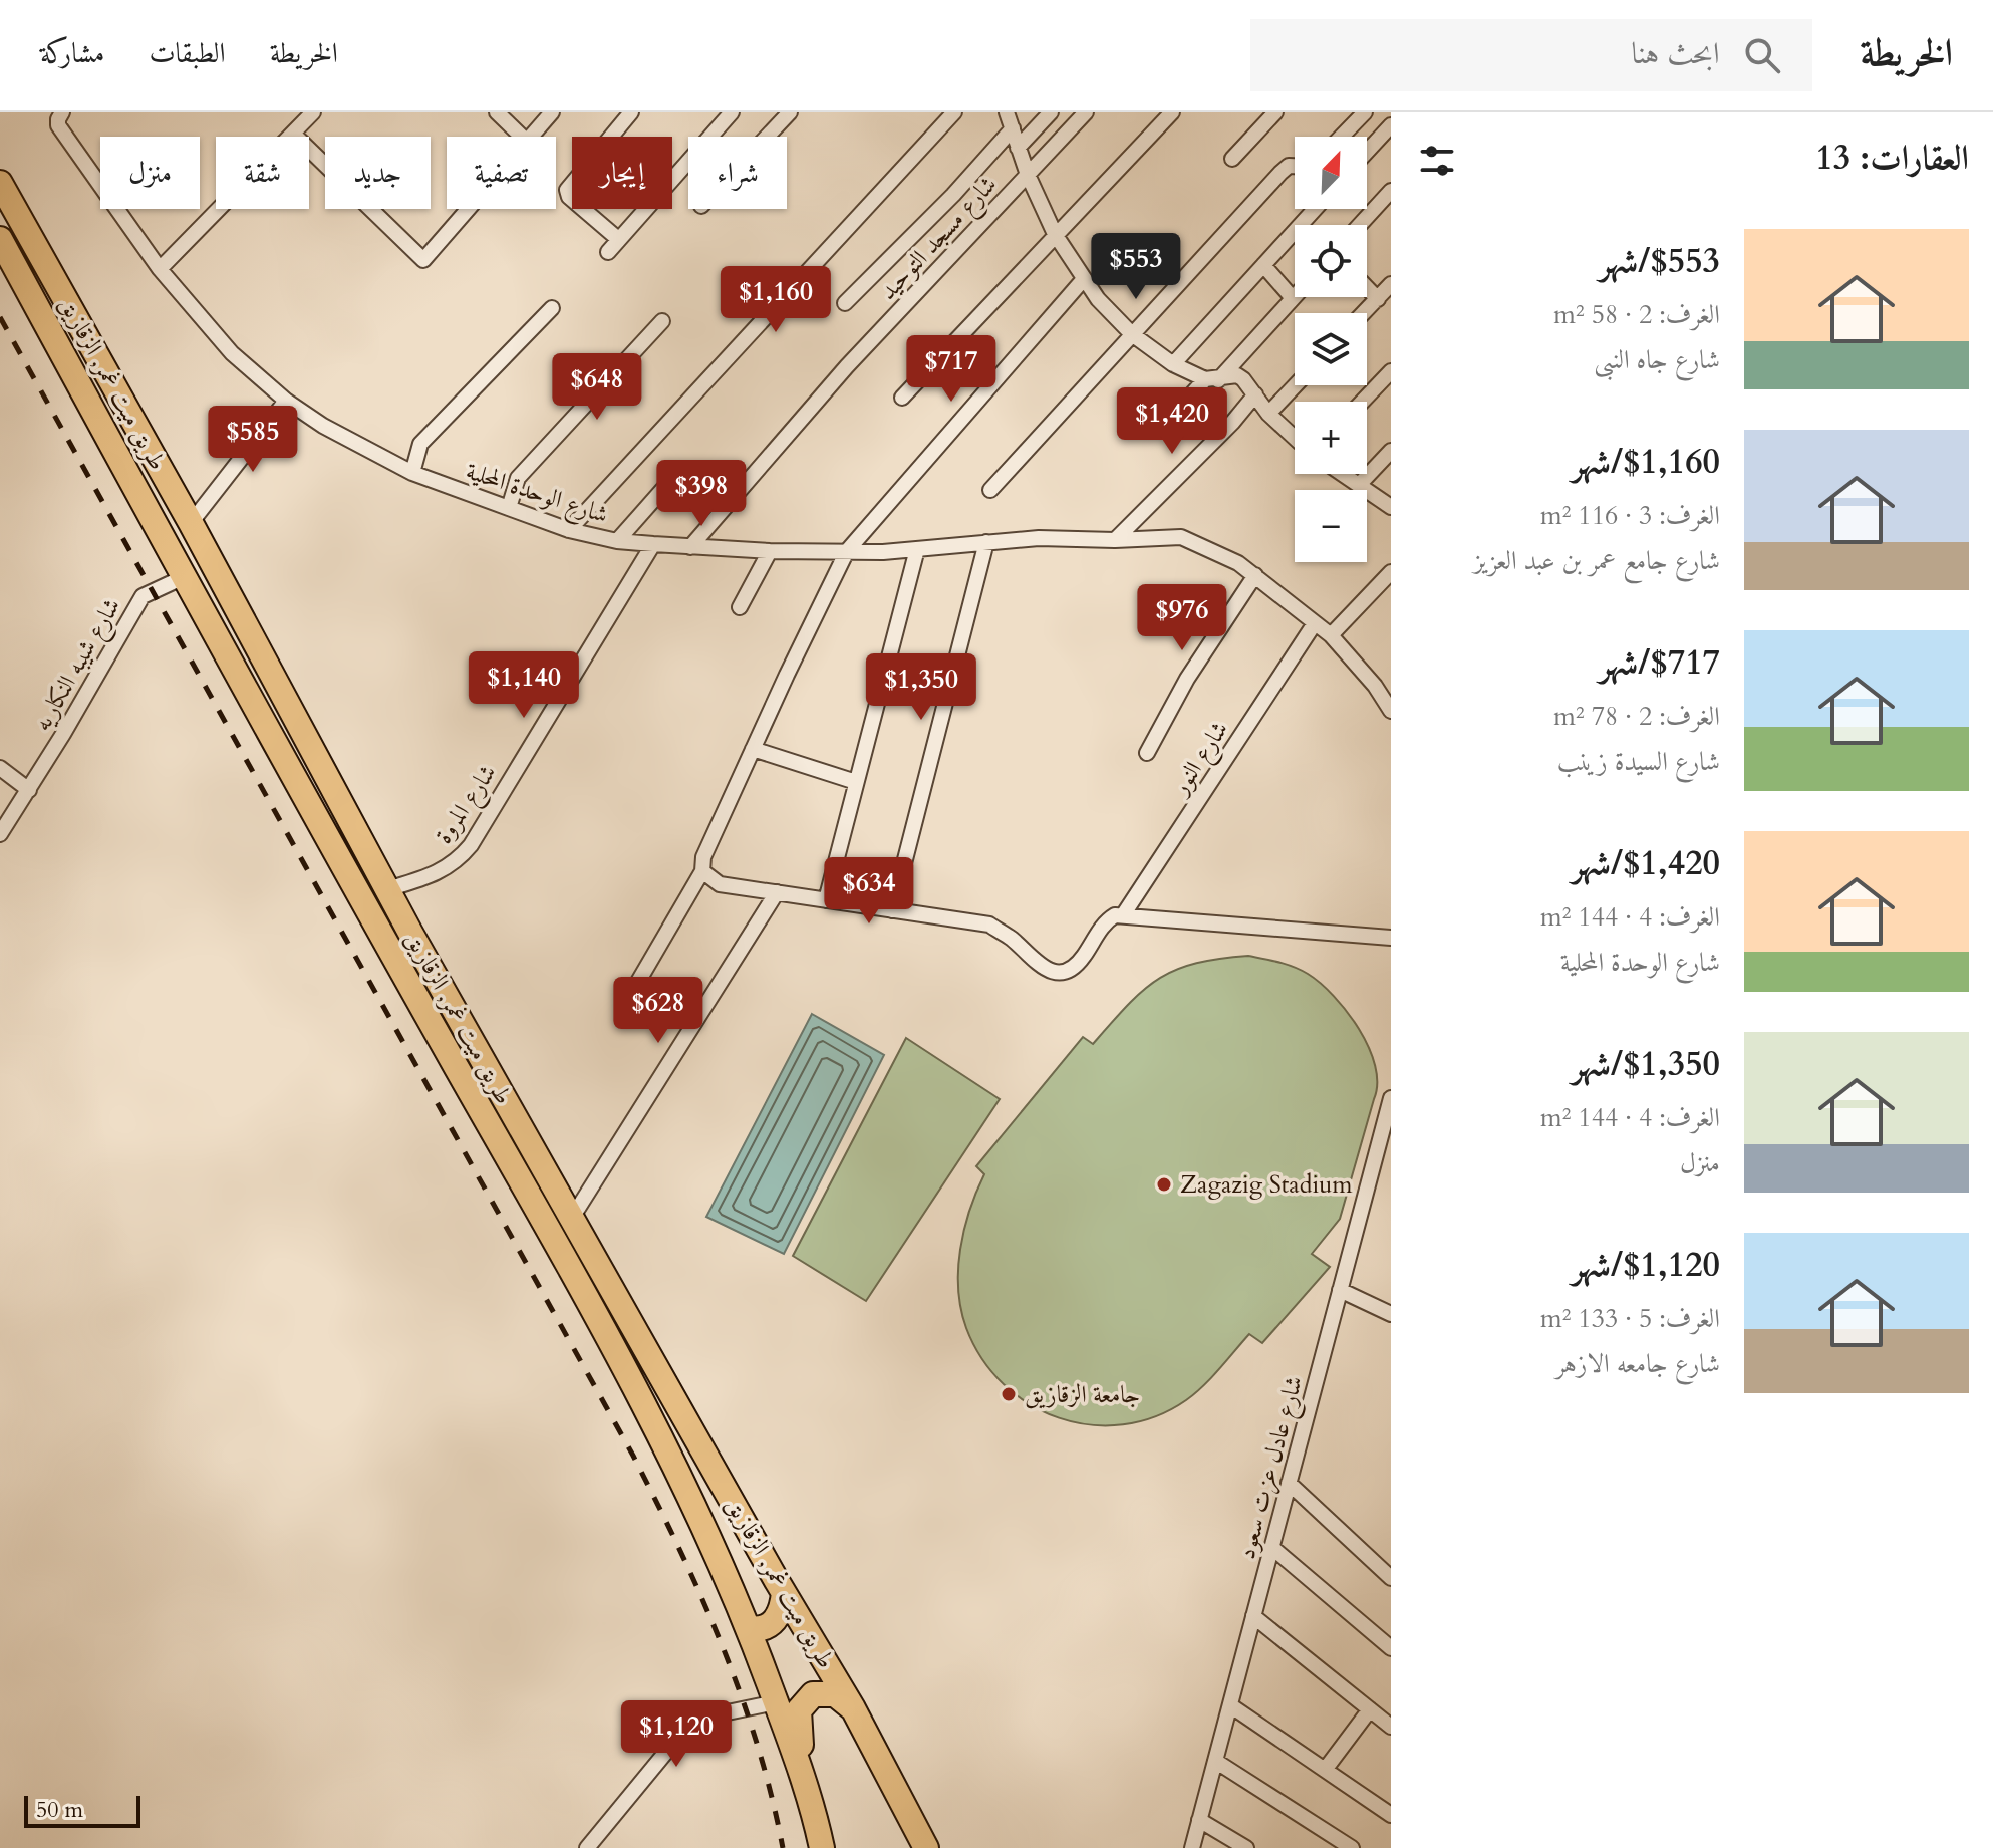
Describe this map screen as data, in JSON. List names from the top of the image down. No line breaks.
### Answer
{"streets":{"highway":["طريق ميت غمر, الزقازيق"],"street":["شارع مسجد التوحيد","شارع الوحدة المحلية","شارع شيبه النكاريه","شارع النور","شارع المروة","شارع عادل عزت سعود"]},"crossings":[["شارع مسجد التوحيد","شارع الوحدة المحلية"],["طريق ميت غمر, الزقازيق","شارع شيبه النكاريه"],["طريق ميت غمر, الزقازيق","شارع المروة"],["شارع الوحدة المحلية","شارع النور"],["شارع الوحدة المحلية","شارع المروة"]],"places":["Zagazig Stadium","جامعة الزقازيق"],"scale_bar":"50 m","north":"top right","page":{"header":"الخريطة","search":"ابحث هنا","nav":["الخريطة","الطبقات","مشاركة"],"heading":"العقارات: 13","map_buttons":["+","−"],"chip":["شراء","إيجار","تصفية","جديد","شقة","منزل"],"list":[{"name":"$553/شهر","note":"الغرف: 2 · 58 m² · شارع جاه النبى"},{"name":"$1,160/شهر","note":"الغرف: 3 · 116 m² · شارع جامع عمر بن عبد العزيز"},{"name":"$717/شهر","note":"الغرف: 2 · 78 m² · شارع السيدة زينب"},{"name":"$1,420/شهر","note":"الغرف: 4 · 144 m² · شارع الوحدة المحلية"},{"name":"$1,350/شهر","note":"الغرف: 4 · 144 m² · منزل"},{"name":"$1,120/شهر","note":"الغرف: 5 · 133 m² · شارع جامعه الازهر"}],"price":["$553","$1,160","$717","$648","$1,420","$585","$398","$976","$1,140","$1,350","$634","$628","$1,120"],"scale":"50 m"}}
